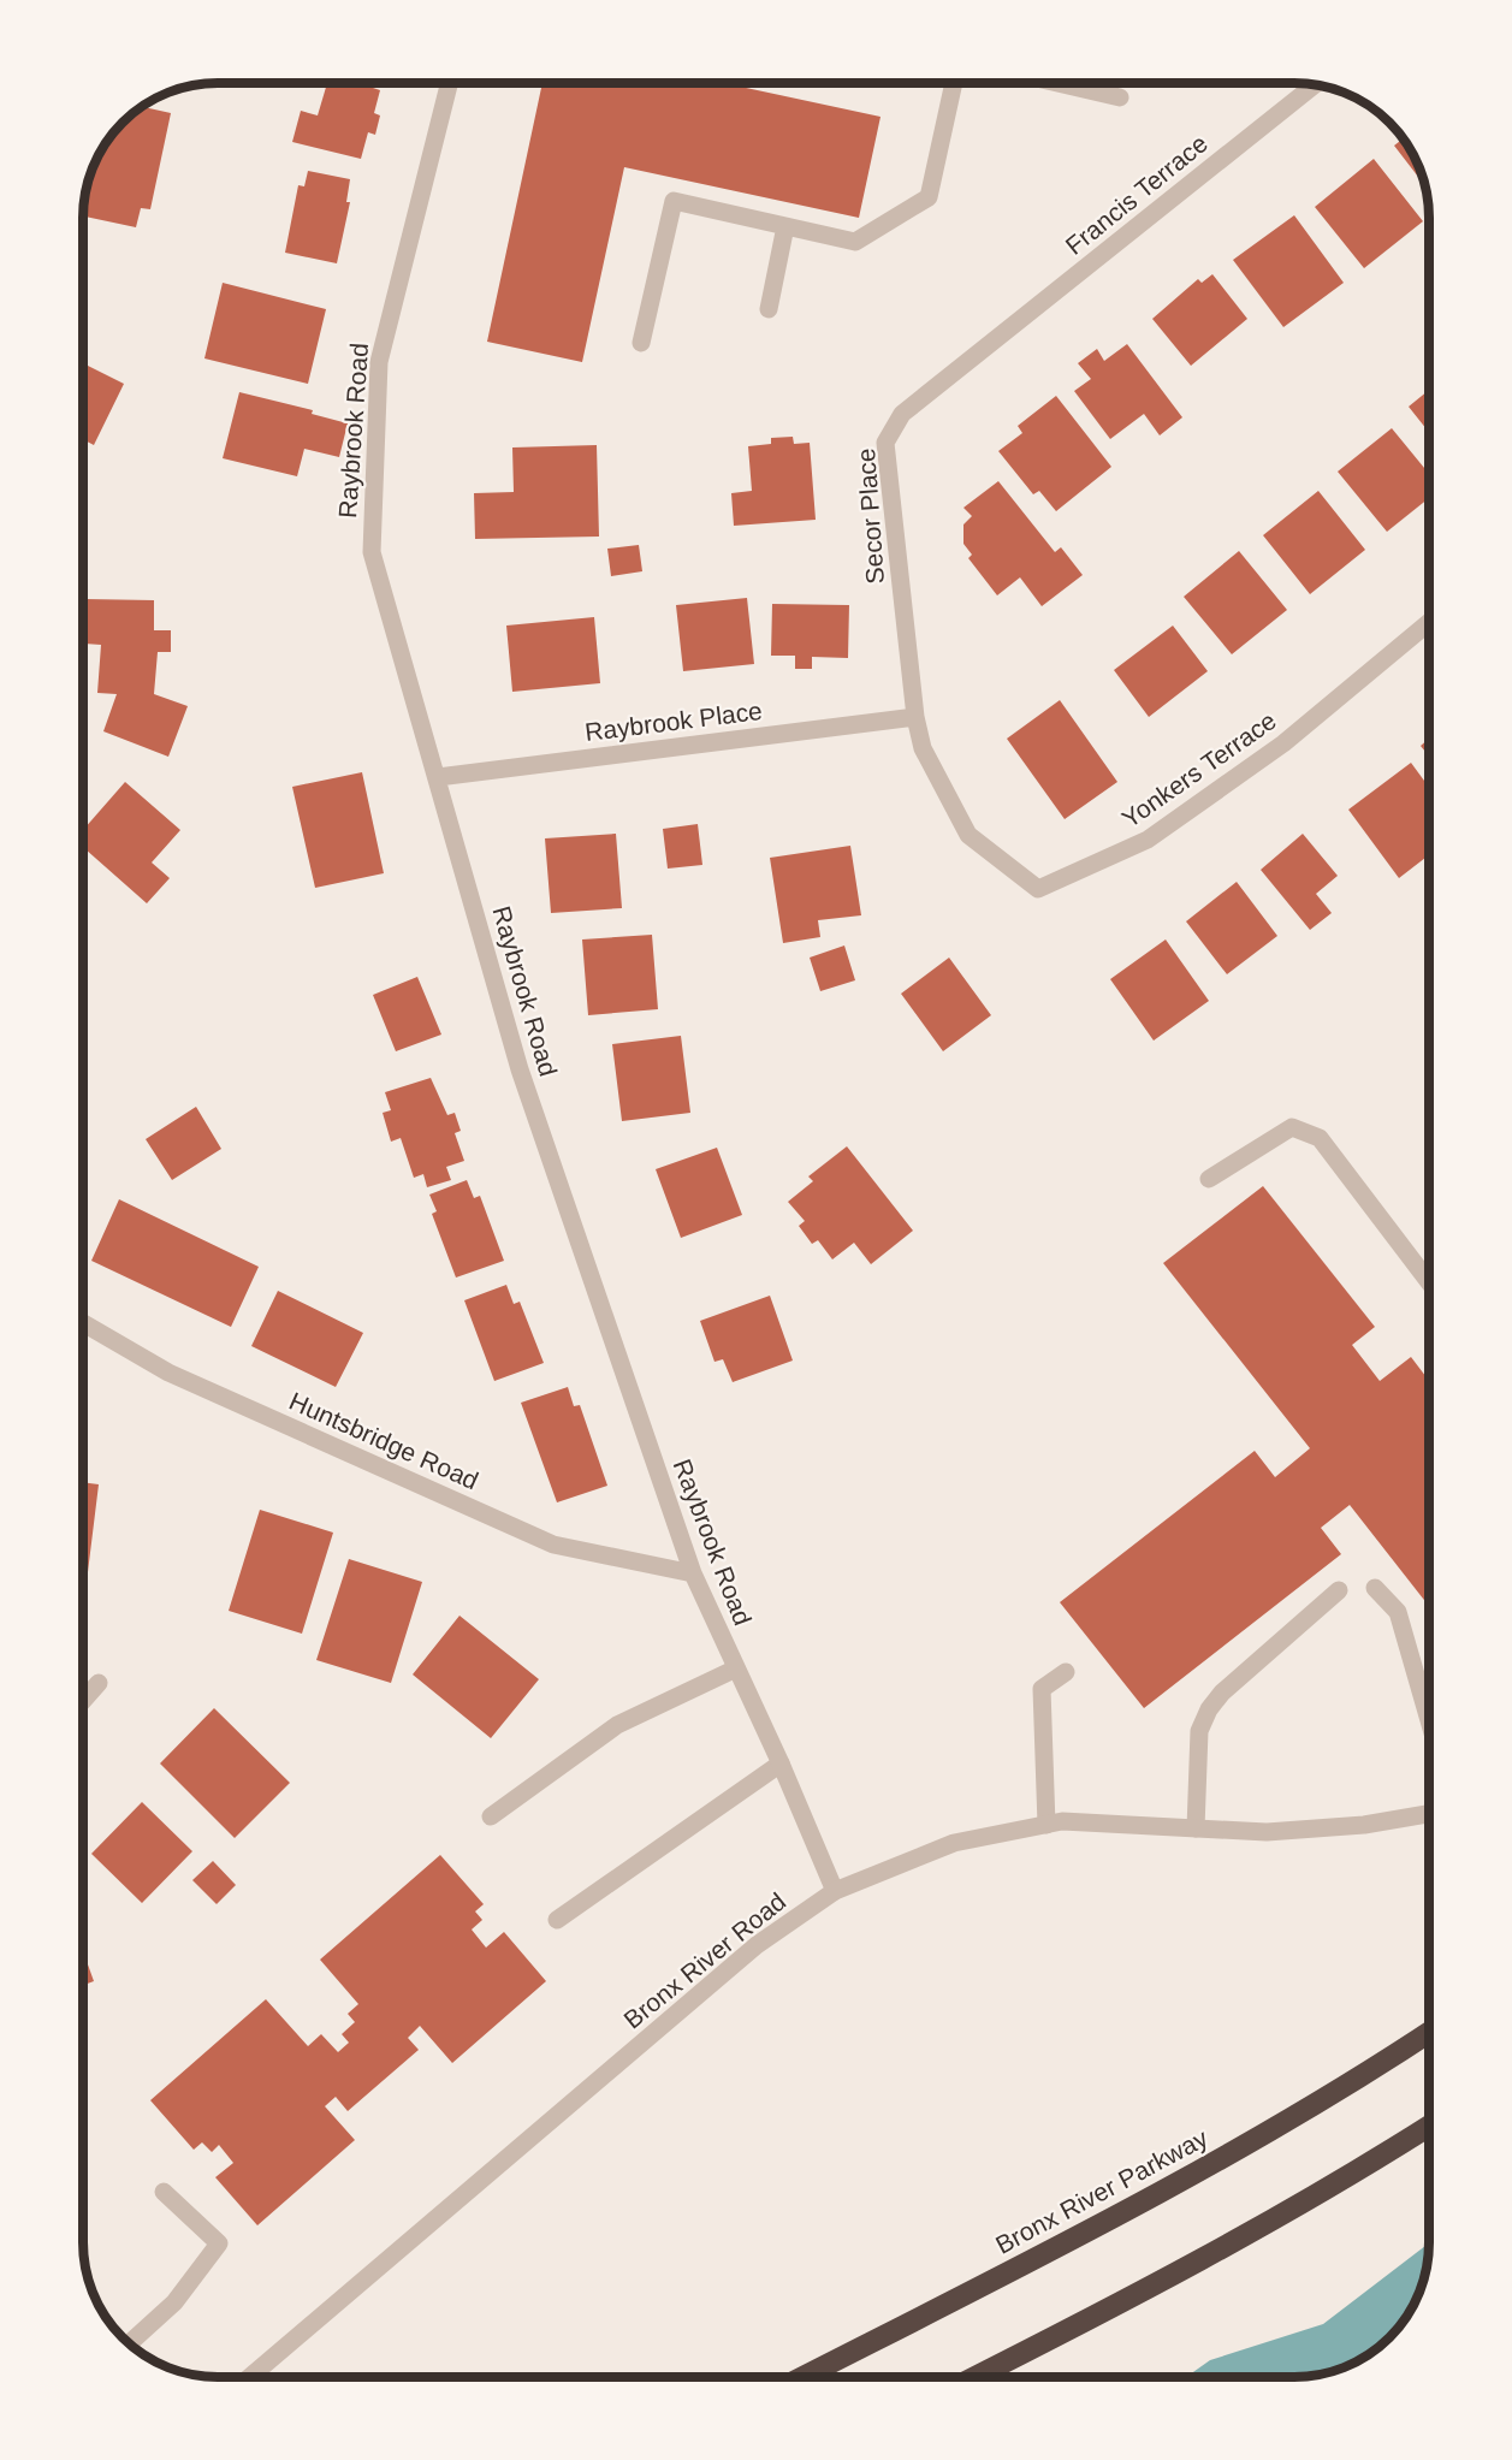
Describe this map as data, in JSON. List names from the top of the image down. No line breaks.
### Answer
{"streets":{"highway":["Bronx River Parkway"],"street":["Francis Terrace","Raybrook Road","Secor Place","Raybrook Place","Yonkers Terrace","Huntsbridge Road","Bronx River Road"]},"crossings":[["Francis Terrace","Secor Place"],["Raybrook Road","Raybrook Place"],["Raybrook Road","Huntsbridge Road"],["Raybrook Road","Bronx River Road"],["Secor Place","Raybrook Place"],["Secor Place","Yonkers Terrace"],["Raybrook Place","Yonkers Terrace"]]}
